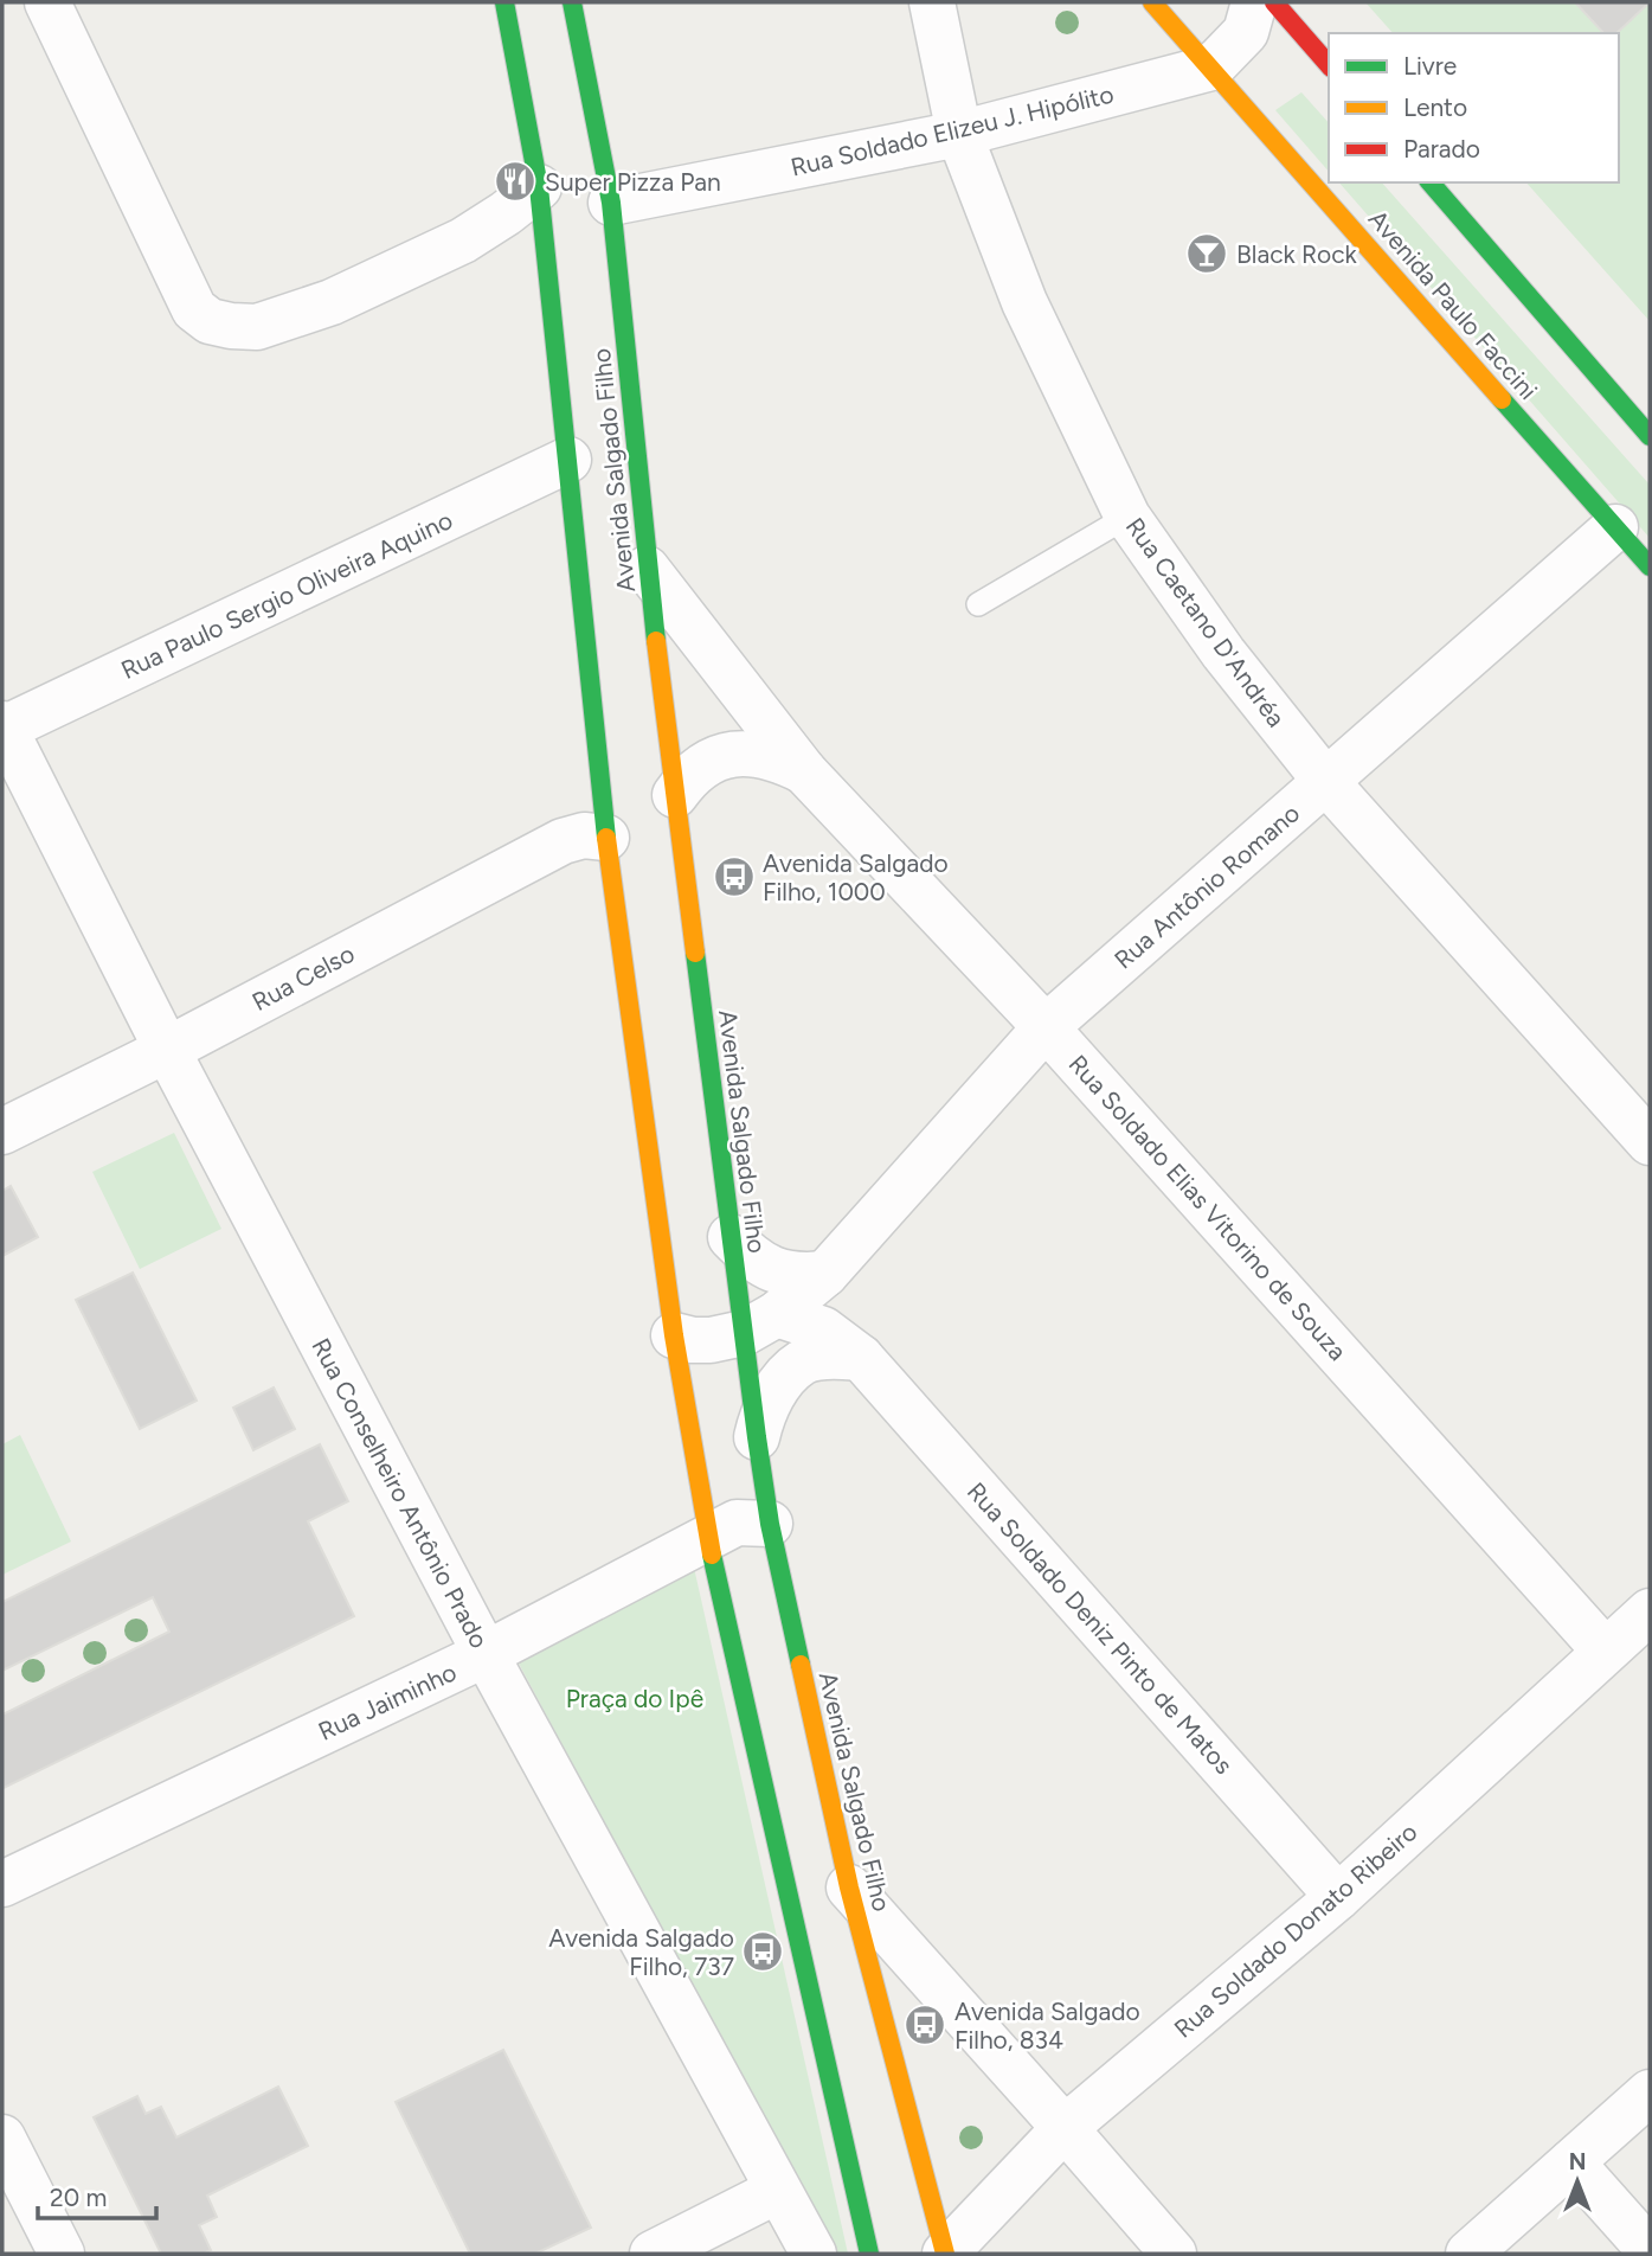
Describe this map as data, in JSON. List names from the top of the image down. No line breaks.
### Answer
{"streets":{"main road":["Avenida Paulo Faccini","Avenida Salgado Filho"],"street":["Rua Soldado Elizeu J. Hipólito","Rua Paulo Sergio Oliveira Aquino","Rua Caetano D'Andréa","Rua Antônio Romano","Rua Celso","Rua Soldado Elias Vitorino de Souza","Rua Conselheiro Antônio Prado","Rua Soldado Deniz Pinto de Matos","Rua Jaiminho","Rua Soldado Donato Ribeiro"]},"crossings":[["Rua Soldado Elizeu J. Hipólito","Avenida Paulo Faccini"],["Rua Soldado Elizeu J. Hipólito","Avenida Salgado Filho"],["Rua Soldado Elizeu J. Hipólito","Rua Caetano D'Andréa"],["Avenida Paulo Faccini","Rua Antônio Romano"],["Avenida Salgado Filho","Rua Paulo Sergio Oliveira Aquino"],["Avenida Salgado Filho","Rua Antônio Romano"],["Avenida Salgado Filho","Rua Celso"],["Avenida Salgado Filho","Rua Soldado Elias Vitorino de Souza"],["Avenida Salgado Filho","Rua Soldado Deniz Pinto de Matos"],["Avenida Salgado Filho","Rua Jaiminho"],["Avenida Salgado Filho","Rua Soldado Donato Ribeiro"],["Rua Paulo Sergio Oliveira Aquino","Rua Conselheiro Antônio Prado"],["Rua Caetano D'Andréa","Rua Antônio Romano"],["Rua Antônio Romano","Rua Soldado Elias Vitorino de Souza"],["Rua Antônio Romano","Rua Soldado Deniz Pinto de Matos"],["Rua Celso","Rua Conselheiro Antônio Prado"],["Rua Soldado Elias Vitorino de Souza","Rua Soldado Donato Ribeiro"],["Rua Conselheiro Antônio Prado","Rua Jaiminho"],["Rua Soldado Deniz Pinto de Matos","Rua Soldado Donato Ribeiro"]],"parks":["Praça do Ipê"],"places":{"restaurant":["Super Pizza Pan"],"bar":["Black Rock"],"bus stop":["Avenida Salgado Filho, 1000","Avenida Salgado Filho, 737","Avenida Salgado Filho, 834"]},"legend":["Livre","Lento","Parado"],"scale_bar":"20 m","north":"top"}
